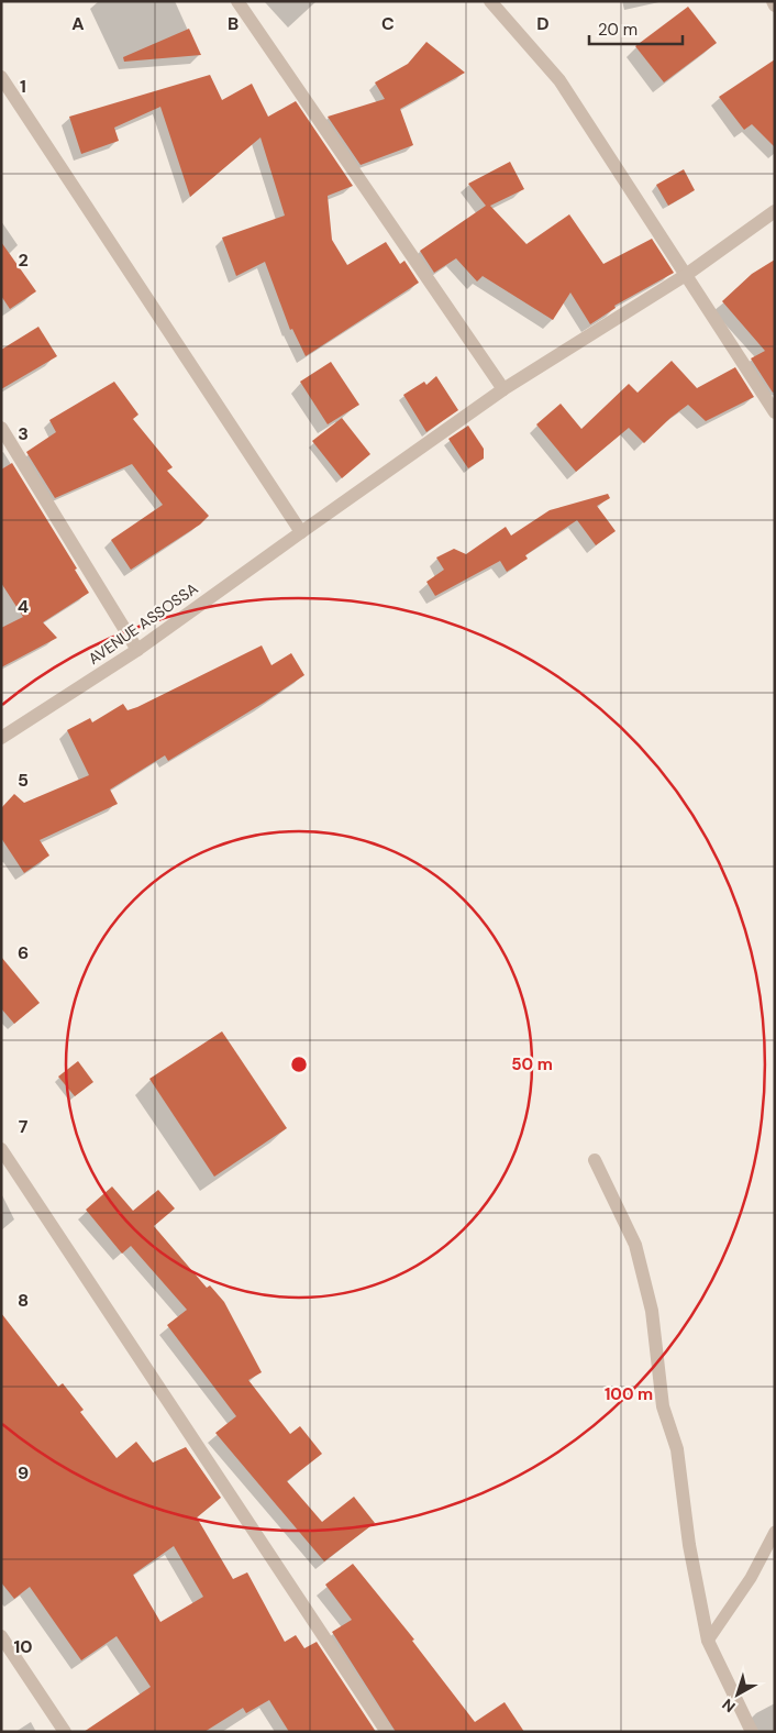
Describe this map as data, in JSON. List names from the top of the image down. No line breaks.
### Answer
{"streets":{"street":["AVENUE ASSOSSA"]},"scale_bar":"20 m","north":"bottom left","grid":{"columns":["A","B","C","D"],"rows":["1","2","3","4","5","6","7","8","9","10"]},"rings":["50 m","100 m"]}
